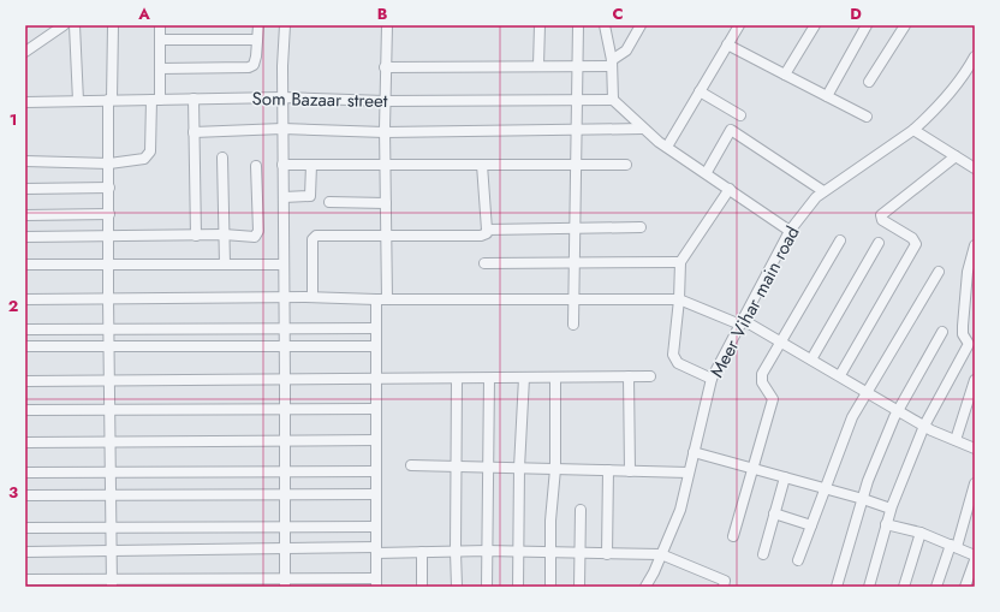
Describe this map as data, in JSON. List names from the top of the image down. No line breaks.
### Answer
{"streets":{"street":["Som Bazaar street","Meer Vihar main road"]},"grid":{"columns":["A","B","C","D"],"rows":["1","2","3"]}}
